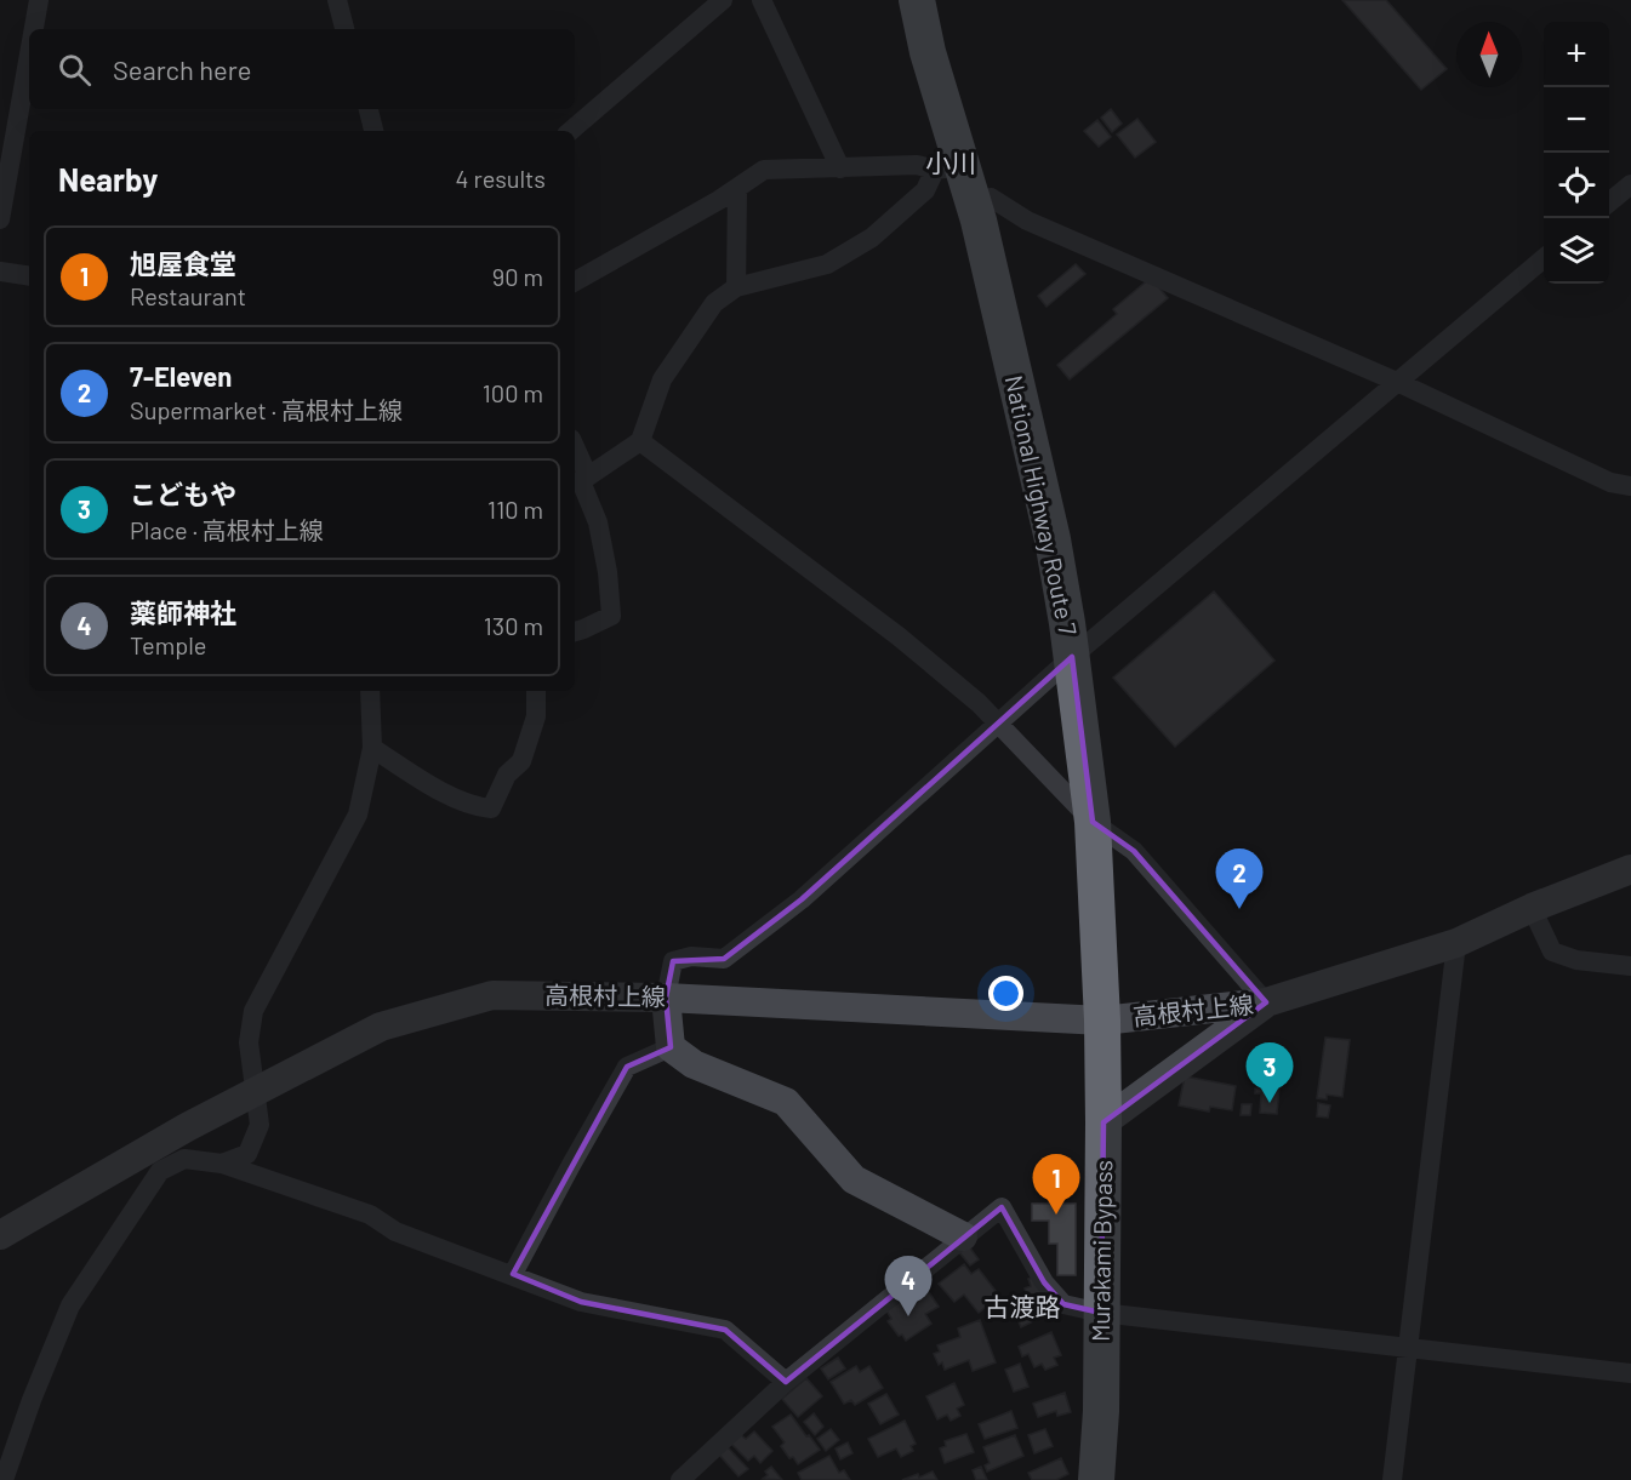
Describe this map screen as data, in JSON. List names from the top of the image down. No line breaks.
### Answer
{"streets":{"highway":["National Highway Route 7","Murakami Bypass"],"main road":["高根村上線"]},"crossings":[["National Highway Route 7","高根村上線"],["National Highway Route 7","Murakami Bypass"],["高根村上線","Murakami Bypass"]],"districts":["小川","古渡路"],"north":"top","page":{"map_buttons":["+","−"],"search":"Search here","heading":["Nearby","4 results"],"list":[{"mark":"1","name":"旭屋食堂","note":"Restaurant","value":"90 m"},{"mark":"2","name":"7-Eleven","note":"Supermarket · 高根村上線","value":"100 m"},{"mark":"3","name":"こどもや","note":"Place · 高根村上線","value":"110 m"},{"mark":"4","name":"薬師神社","note":"Temple","value":"130 m"}],"pins":["2","3","1","4"]}}
